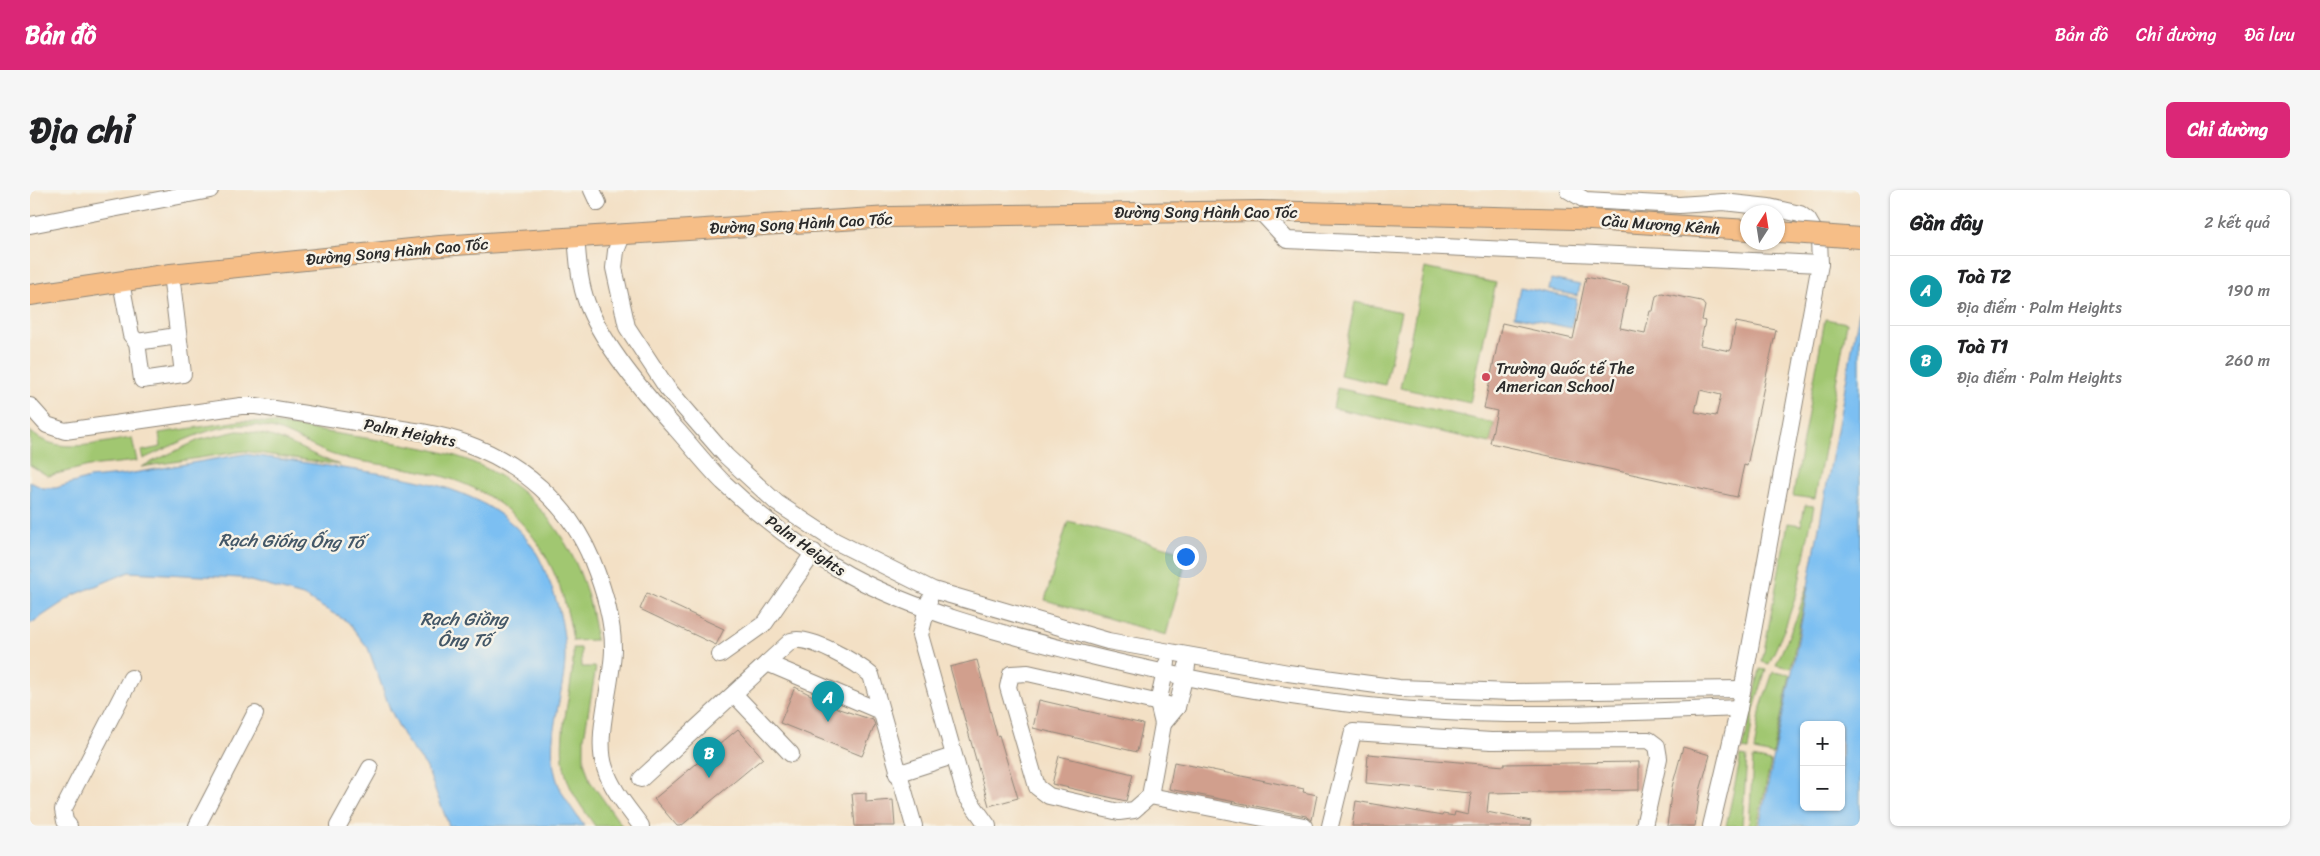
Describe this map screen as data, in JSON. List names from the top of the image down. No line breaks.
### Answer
{"streets":{"main road":["Đường Song Hành Cao Tốc","Cầu Mương Kênh"],"street":["Palm Heights"]},"crossings":[["Đường Song Hành Cao Tốc","Cầu Mương Kênh"],["Đường Song Hành Cao Tốc","Palm Heights"]],"water":["Rạch Giống Ống Tố","Rạch Giồng Ông Tố"],"places":["Trường Quốc tế The American School"],"north":"top","page":{"header":"Bản đồ","nav":["Bản đồ","Chỉ đường","Đã lưu"],"title":"Địa chỉ","buttons":"Chỉ đường","heading":["Gần đây","2 kết quả"],"list":[{"mark":"A","name":"Toà T2","note":"Địa điểm · Palm Heights","value":"190 m"},{"mark":"B","name":"Toà T1","note":"Địa điểm · Palm Heights","value":"260 m"}],"pins":["A","B"],"map_buttons":["+","−"]}}
